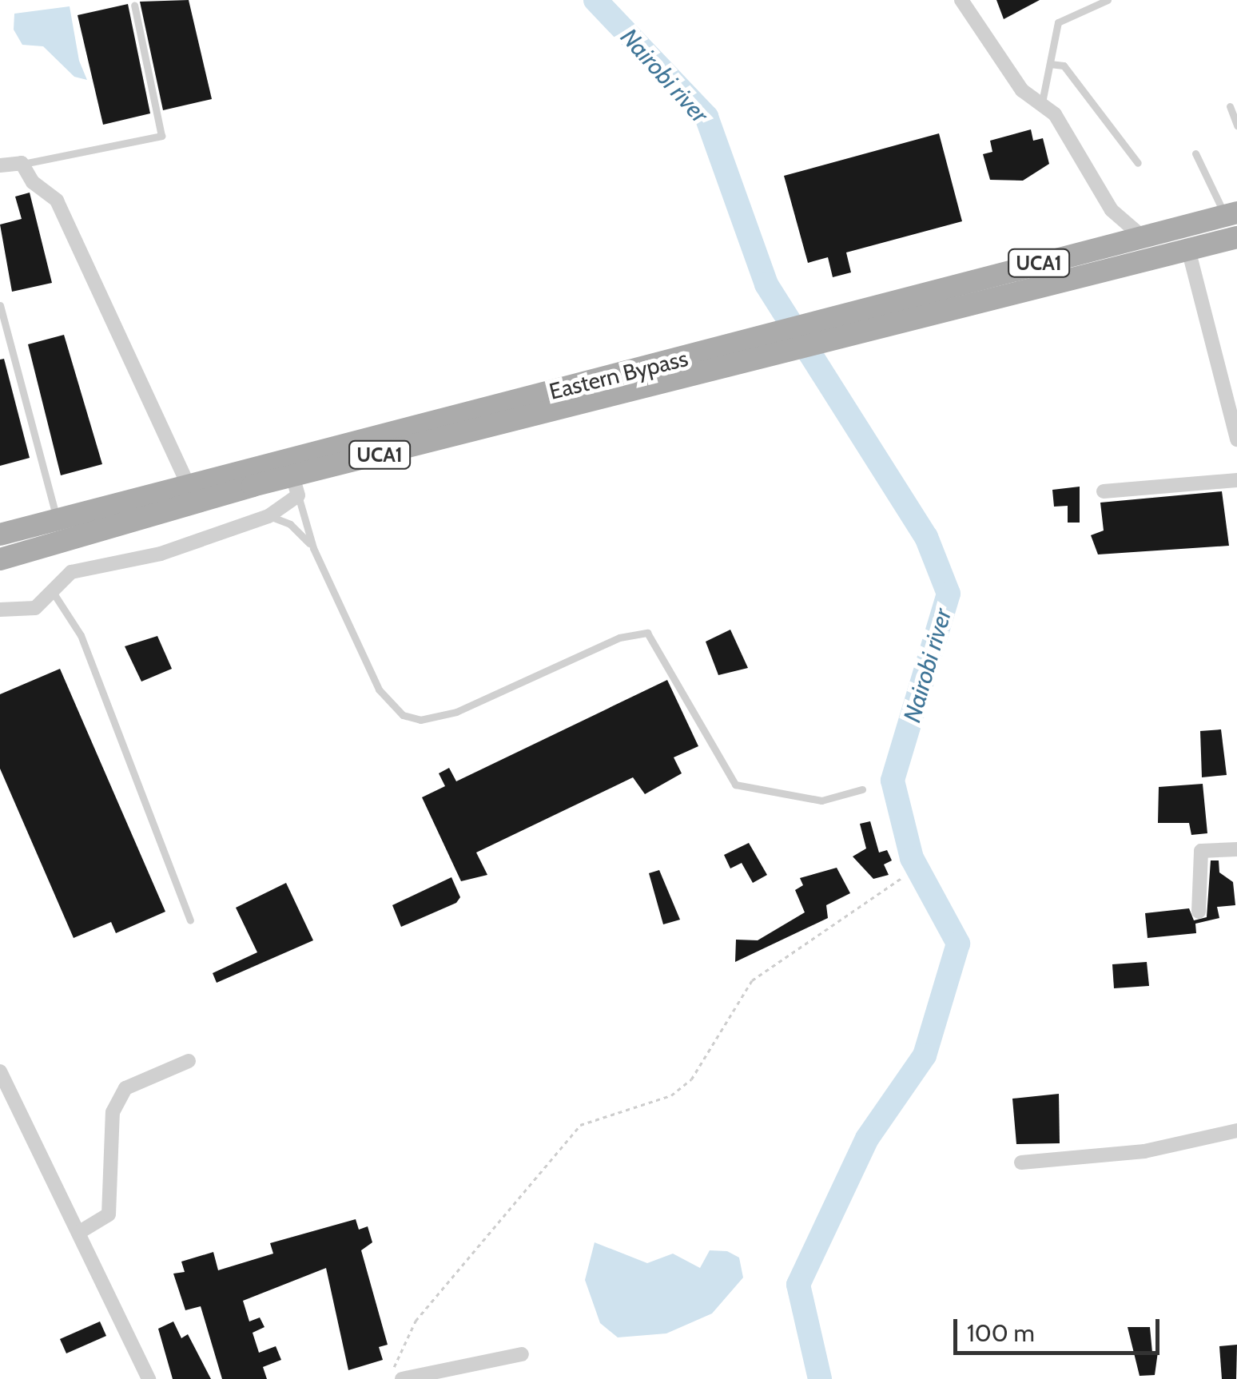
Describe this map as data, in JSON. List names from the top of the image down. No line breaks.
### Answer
{"streets":{"main road":["UCA1","Eastern Bypass"]},"water":["Nairobi river"],"scale_bar":"100 m"}
